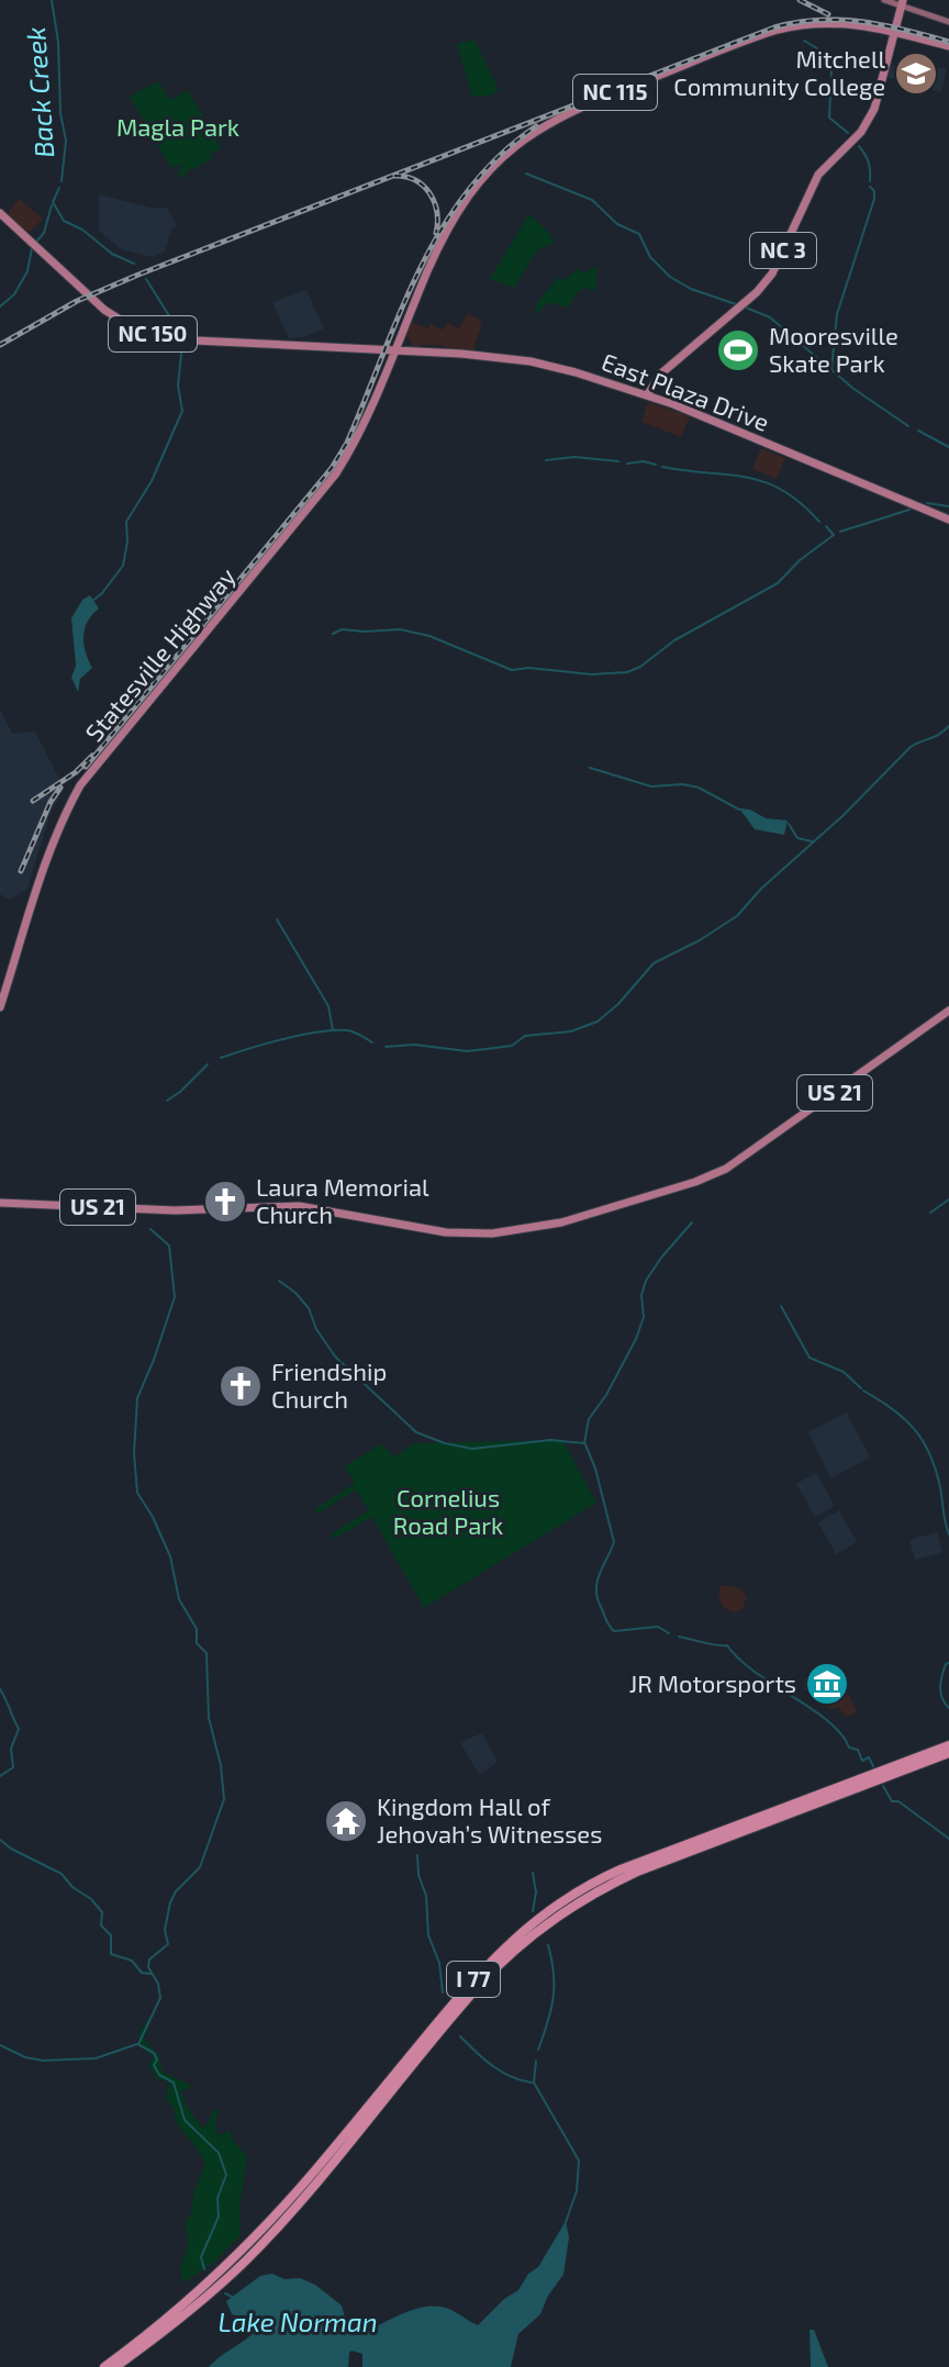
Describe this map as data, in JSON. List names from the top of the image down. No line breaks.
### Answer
{"streets":{"highway":["I 77"],"main road":["NC 115","NC 3","NC 150","East Plaza Drive","Statesville Highway","US 21"]},"crossings":[["NC 115","NC 3"],["NC 115","NC 150"],["NC 115","East Plaza Drive"],["NC 115","Statesville Highway"],["NC 3","East Plaza Drive"],["NC 150","East Plaza Drive"],["NC 150","Statesville Highway"],["East Plaza Drive","Statesville Highway"]],"water":["Back Creek","Lake Norman"],"parks":["Magla Park","Cornelius Road Park"],"places":{"school or university":["Mitchell Community College"],"sports":["Mooresville Skate Park"],"church":["Laura Memorial Church","Friendship Church"],"museum":["JR Motorsports"],"temple":["Kingdom Hall of Jehovah’s Witnesses"]}}
